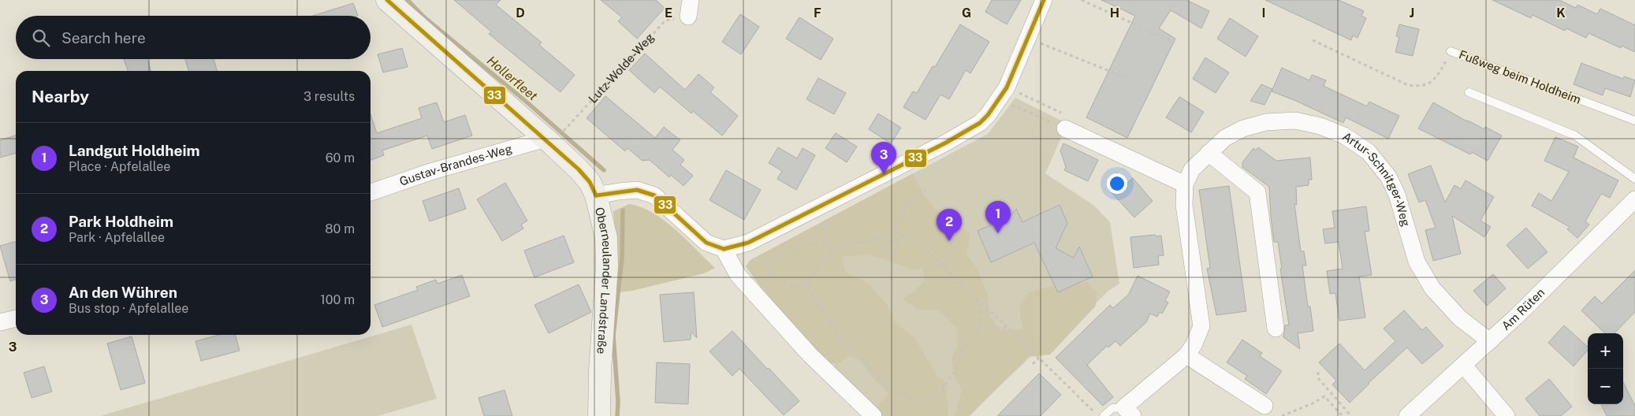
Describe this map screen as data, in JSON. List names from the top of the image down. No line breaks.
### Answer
{"streets":{"street":["Gustav-Brandes-Weg","Artur-Schnitger-Weg","Oberneulander Landstraße","Am Rüten"],"lane":["Fußweg beim Holdheim"],"path":["Lutz-Wolde-Weg"]},"crossings":[["Gustav-Brandes-Weg","Oberneulander Landstraße"],["Artur-Schnitger-Weg","Am Rüten"]],"water":["Hollerfleet"],"lines":["transit line 33"],"page":{"search":"Search here","heading":["Nearby","3 results"],"list":[{"mark":"1","name":"Landgut Holdheim","note":"Place · Apfelallee","value":"60 m"},{"mark":"2","name":"Park Holdheim","note":"Park · Apfelallee","value":"80 m"},{"mark":"3","name":"An den Wühren","note":"Bus stop · Apfelallee","value":"100 m"}],"pins":["3","1","2"],"map_buttons":["+","−"]},"grid":{"columns":["D","E","F","G","H","I","J","K"],"rows":["3"]}}
